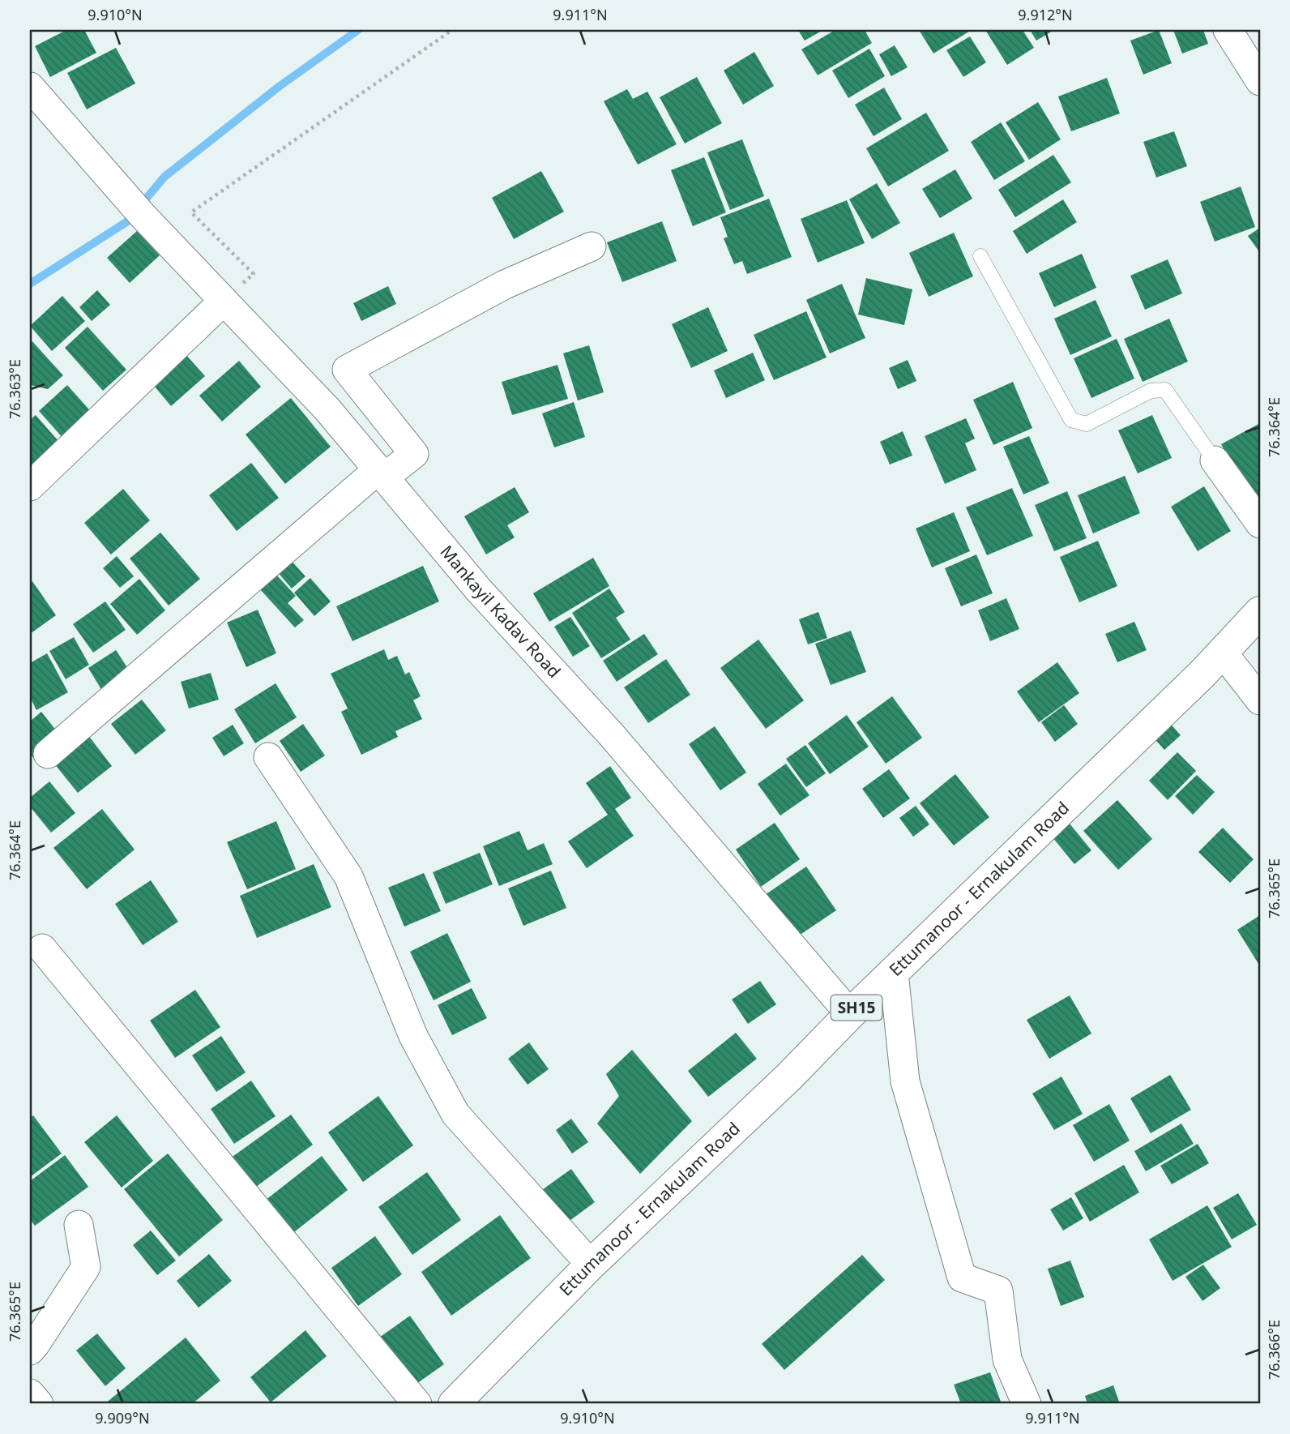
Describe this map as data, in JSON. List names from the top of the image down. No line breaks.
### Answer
{"streets":{"main road":["Ettumanoor - Ernakulam Road","SH15"],"street":["Mankayil Kadav Road"]},"crossings":[["Mankayil Kadav Road","Ettumanoor - Ernakulam Road"]],"coordinates":["9.910°N","9.911°N","9.912°N","76.363°E","76.364°E","76.365°E","76.366°E","9.909°N"]}
